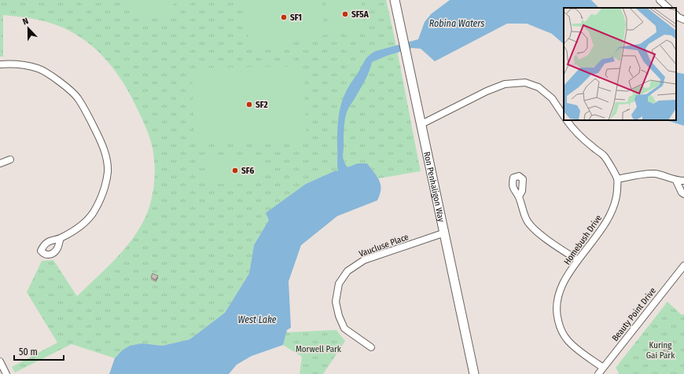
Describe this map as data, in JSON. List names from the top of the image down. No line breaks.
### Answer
{"streets":{"street":["Ron Penhaligon Way","Homebush Drive","Vaucluse Place","Beauty Point Drive"]},"crossings":[["Ron Penhaligon Way","Vaucluse Place"],["Homebush Drive","Beauty Point Drive"]],"water":["Robina Waters","West Lake"],"parks":["Kuring Gai Park","Morwell Park"],"places":["SF5A","SF1","SF2","SF6"],"scale_bar":"50 m","north":"top"}
